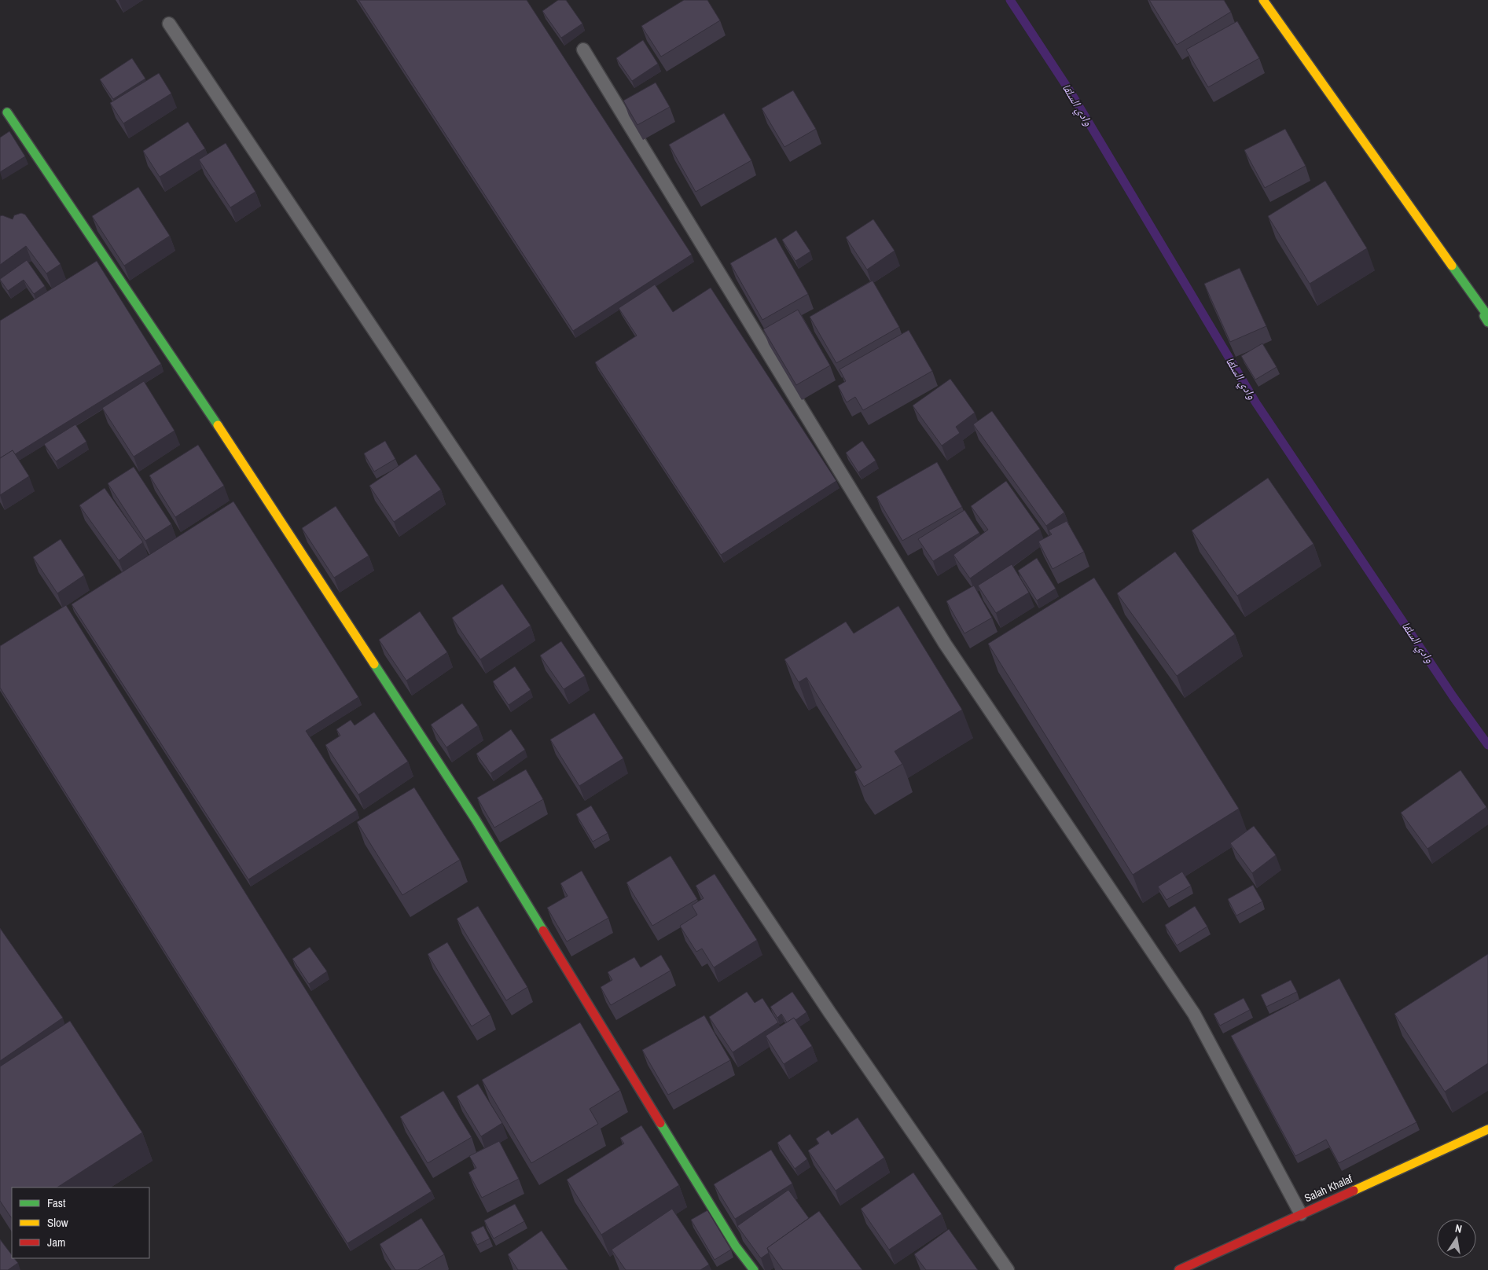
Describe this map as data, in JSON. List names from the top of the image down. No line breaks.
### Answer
{"streets":{"street":["Salah Khalaf"]},"water":["وادي السلقا"],"legend":["Fast","Slow","Jam"],"north":"top"}
